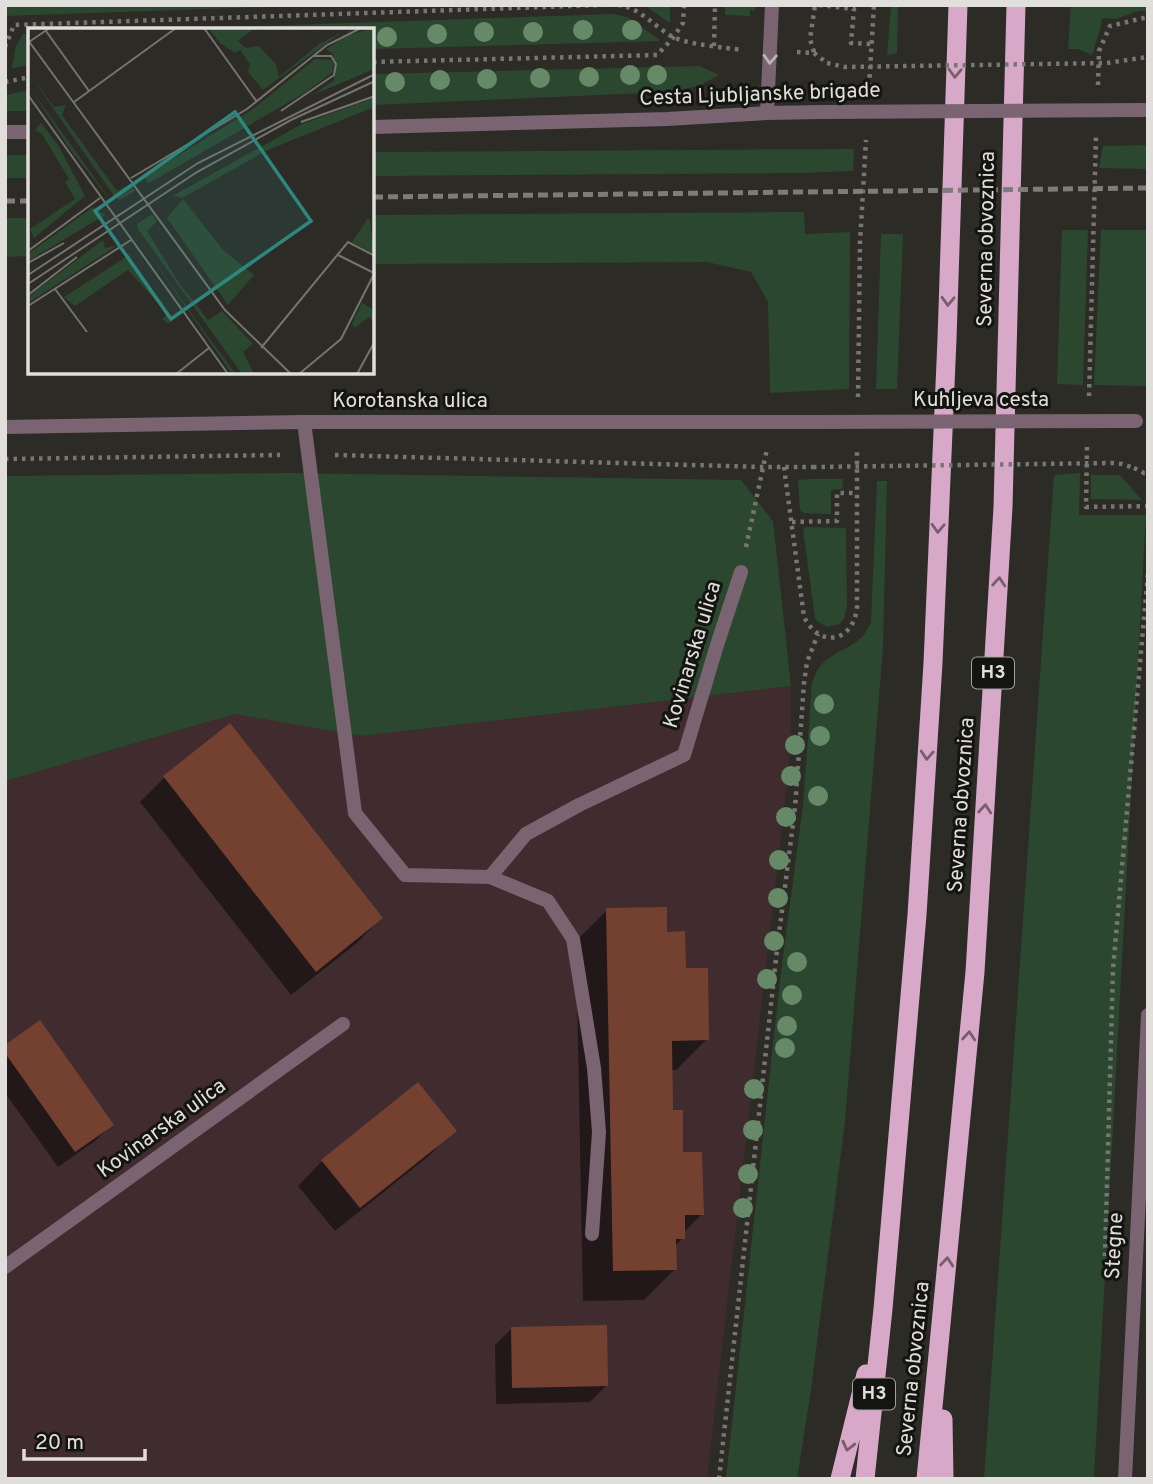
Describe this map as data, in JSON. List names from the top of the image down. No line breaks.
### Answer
{"streets":{"highway":["Severna obvoznica","H3"],"street":["Cesta Ljubljanske brigade","Kuhljeva cesta","Korotanska ulica","Kovinarska ulica","Stegne"]},"crossings":[["Kuhljeva cesta","Korotanska ulica"],["Korotanska ulica","Kovinarska ulica"]],"scale_bar":"20 m"}
